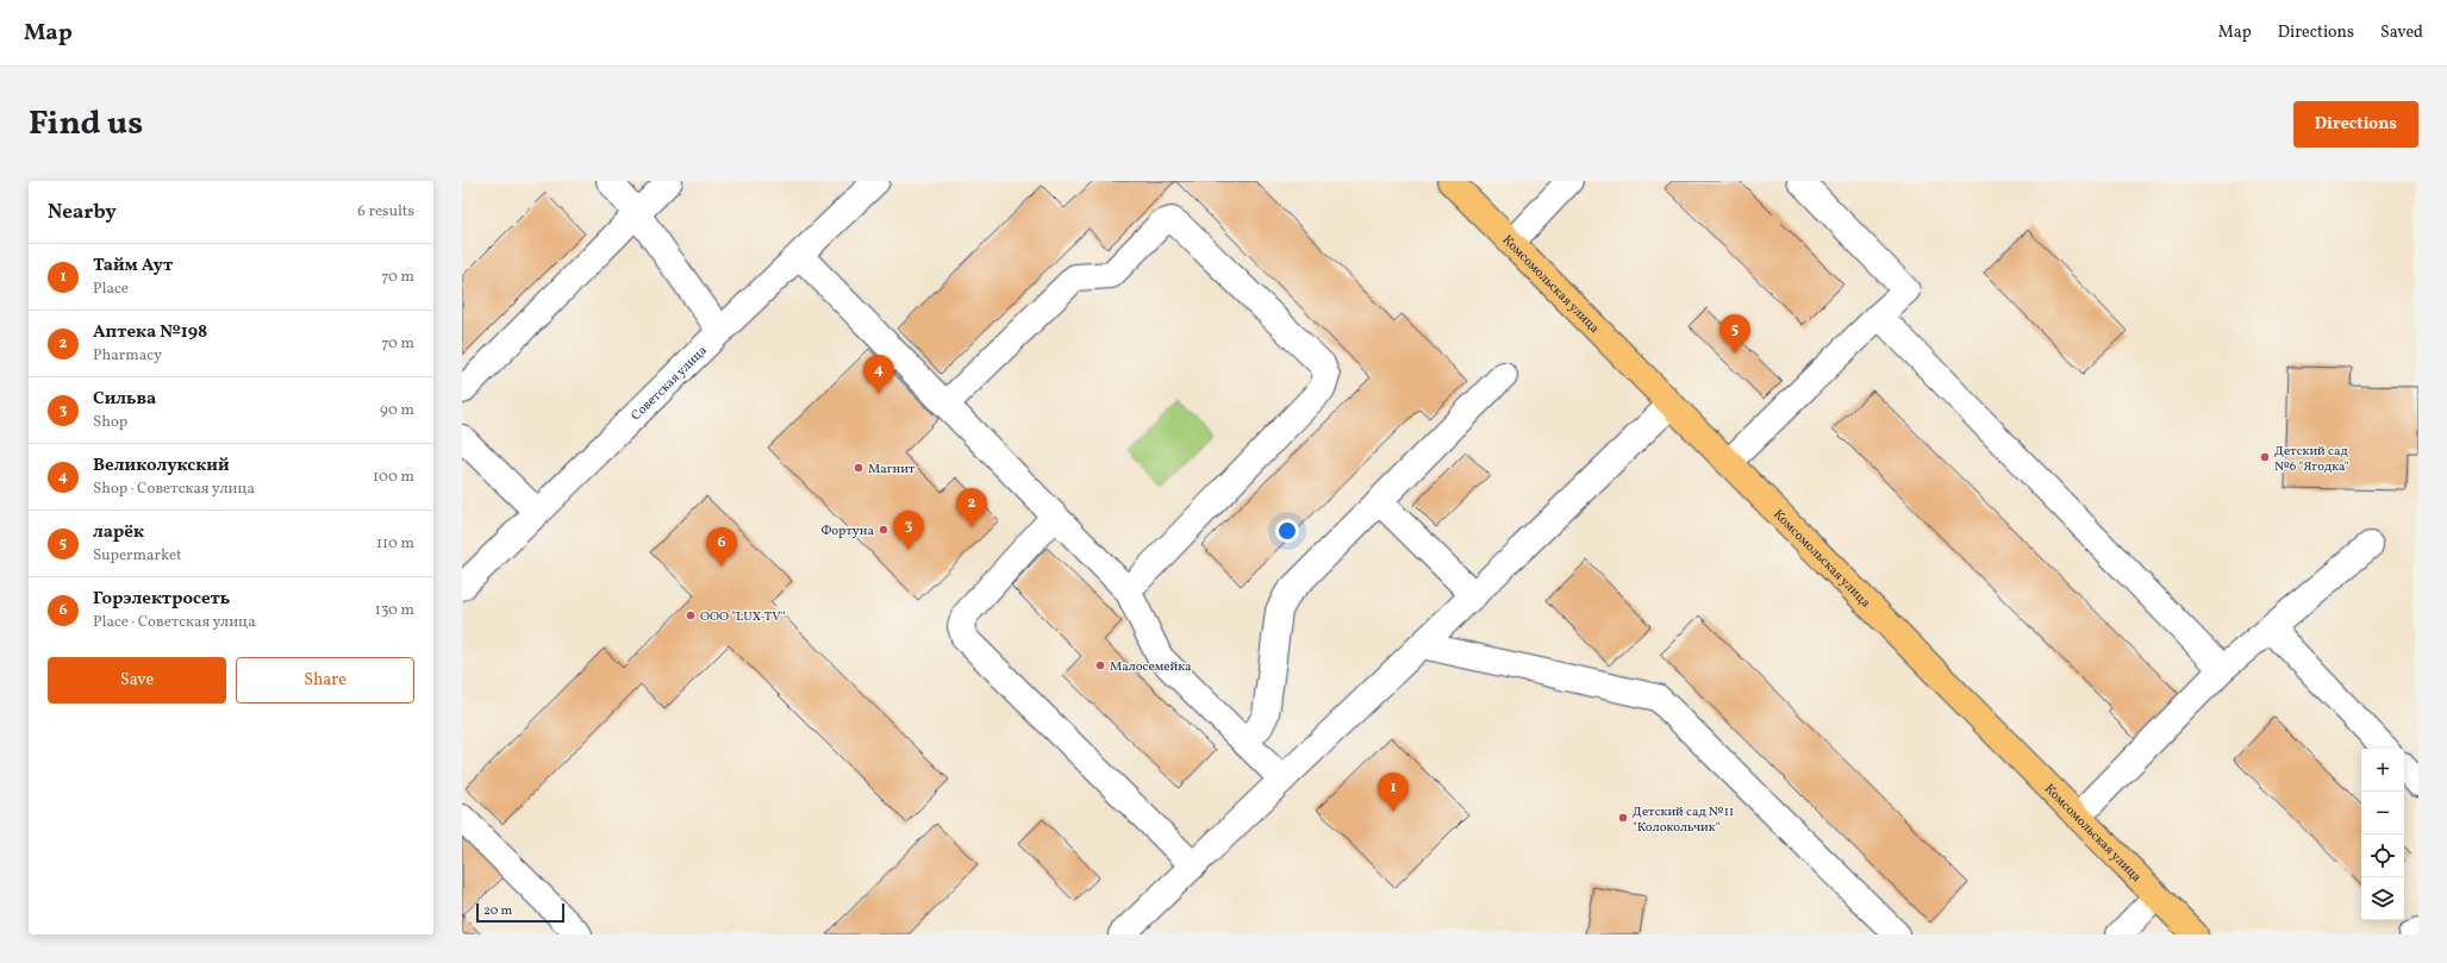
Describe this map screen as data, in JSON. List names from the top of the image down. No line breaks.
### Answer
{"streets":{"main road":["Комсомольская улица"],"street":["Советская улица"]},"places":["Детский сад №6 \"Ягодка\"","Магнит","Фортуна","ООО \"LUX-TV\"","Малосемейка","Детский сад №11 \"Колокольчик\""],"scale_bar":"20 m","page":{"header":"Map","nav":["Map","Directions","Saved"],"title":"Find us","buttons":["Directions",["Save","Share"]],"heading":["Nearby","6 results"],"list":[{"mark":"1","name":"Тайм Аут","note":"Place","value":"70 m"},{"mark":"2","name":"Аптека №198","note":"Pharmacy","value":"70 m"},{"mark":"3","name":"Сильва","note":"Shop","value":"90 m"},{"mark":"4","name":"Великолукский","note":"Shop · Советская улица","value":"100 m"},{"mark":"5","name":"ларёк","note":"Supermarket","value":"110 m"},{"mark":"6","name":"Горэлектросеть","note":"Place · Советская улица","value":"130 m"}],"pins":["5","4","2","3","6","1"],"map_buttons":["+","−"],"scale":"20 m"}}
